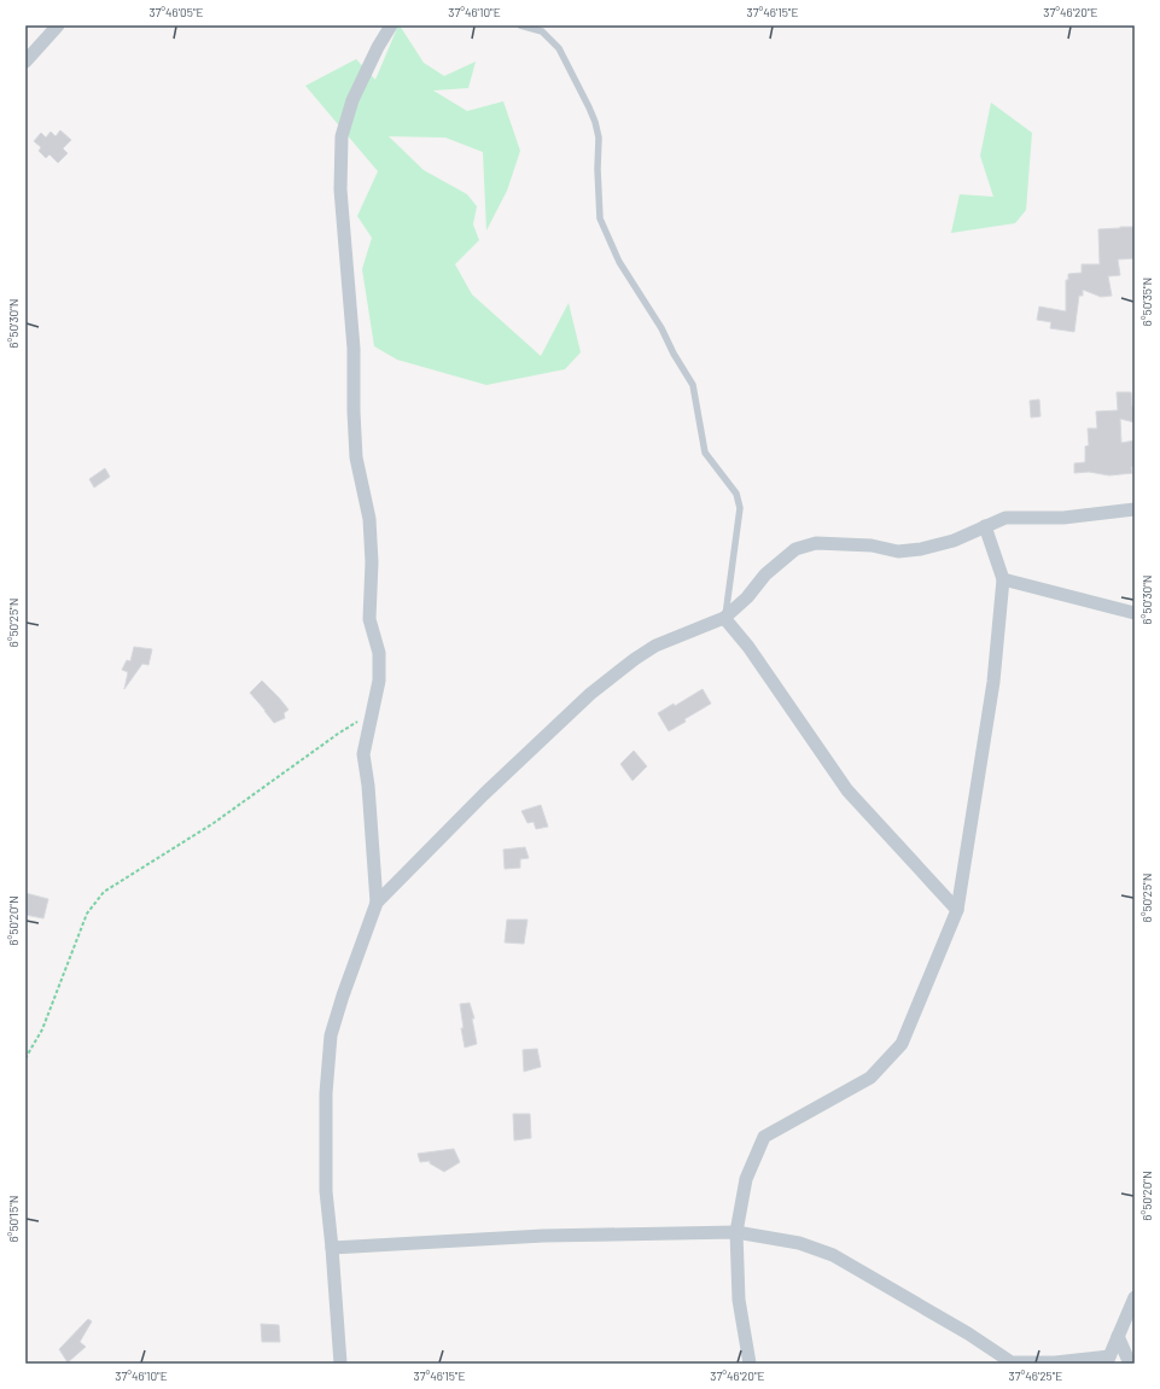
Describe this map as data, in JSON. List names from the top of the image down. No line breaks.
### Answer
{"coordinates":["37°46'05\"E","37°46'10\"E","37°46'15\"E","37°46'20\"E","6°50'35\"N","6°50'30\"N","6°50'25\"N","6°50'20\"N","6°50'15\"N","37°46'25\"E"]}
